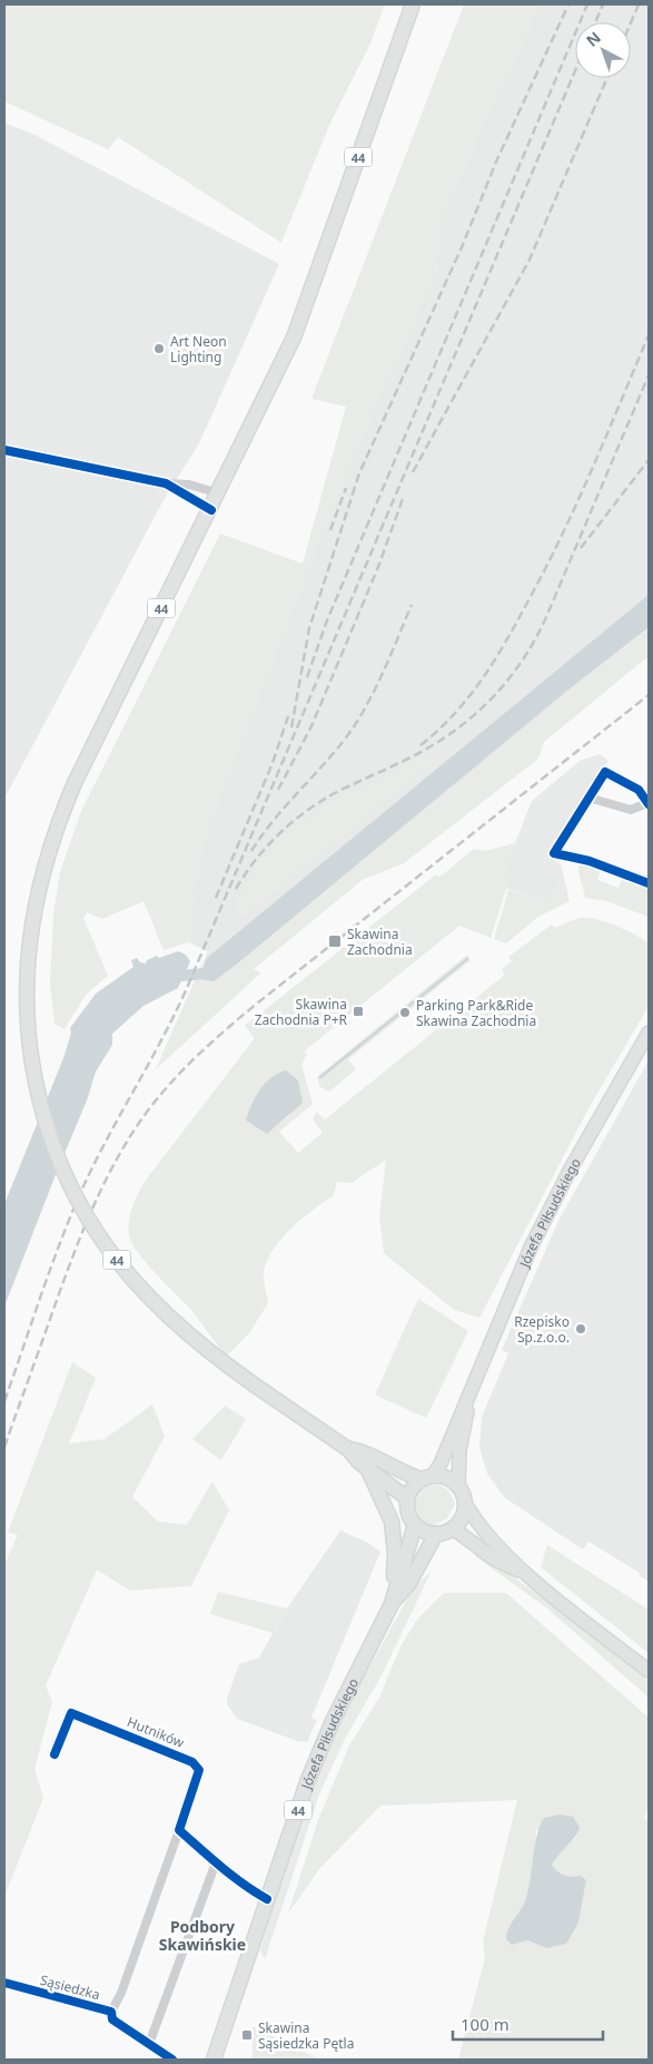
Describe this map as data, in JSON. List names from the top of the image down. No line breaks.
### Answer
{"streets":{"main road":["44","Józefa Piłsudskiego"],"street":["Hutników","Sąsiedzka"]},"crossings":[["44","Józefa Piłsudskiego"],["Hutników","Sąsiedzka"]],"districts":["Podbory Skawińskie"],"places":{"other":["Art Neon Lighting","Parking Park&Ride Skawina Zachodnia","Rzepisko Sp.z.o.o."],"transit":["Skawina Zachodnia","Skawina Zachodnia P+R","Skawina Sąsiedzka Pętla"]},"scale_bar":"100 m","north":"top left"}
